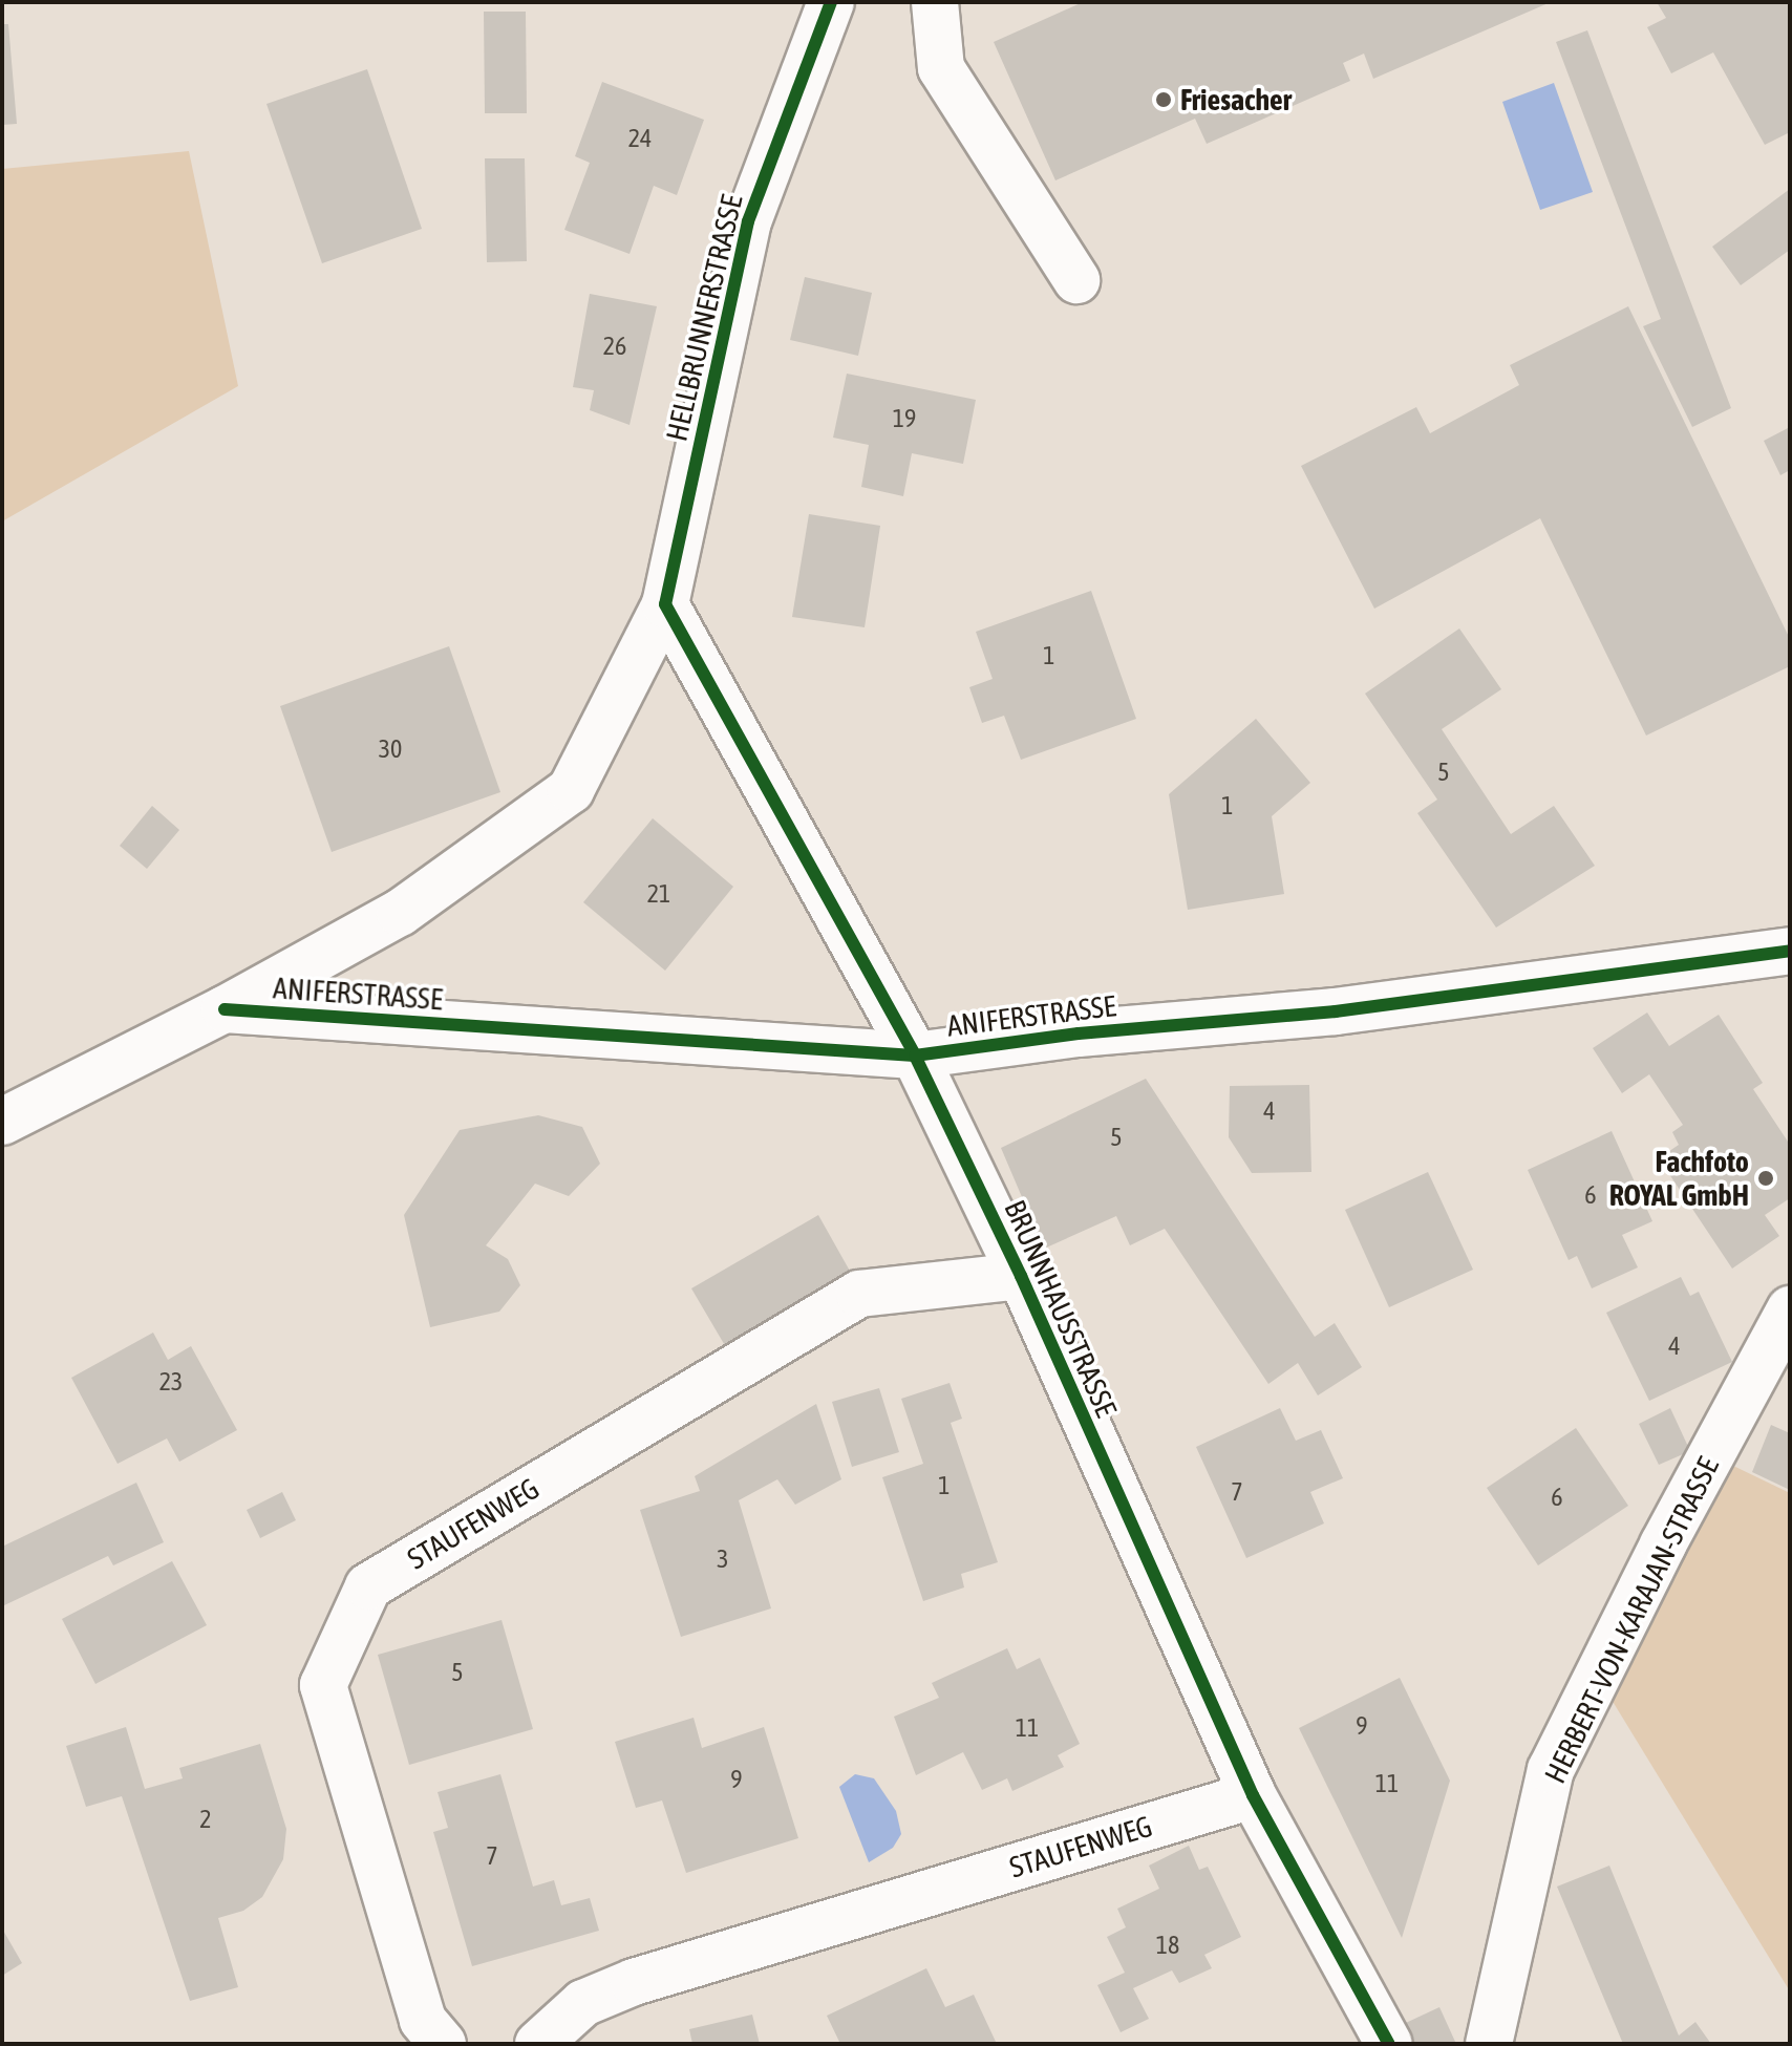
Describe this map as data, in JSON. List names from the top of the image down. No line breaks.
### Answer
{"streets":{"street":["HELLBRUNNERSTRASSE","ANIFERSTRASSE","BRUNNHAUSSTRASSE","STAUFENWEG","HERBERT-VON-KARAJAN-STRASSE"]},"crossings":[["HELLBRUNNERSTRASSE","ANIFERSTRASSE"],["HELLBRUNNERSTRASSE","BRUNNHAUSSTRASSE"],["ANIFERSTRASSE","BRUNNHAUSSTRASSE"],["BRUNNHAUSSTRASSE","STAUFENWEG"]],"places":["Friesacher","Fachfoto ROYAL GmbH"],"house_numbers":["24","26","19","1","30","5","1","21","4","5","6","4","23","1","7","6","3","5","9","11","9","11","2","7","18"]}
